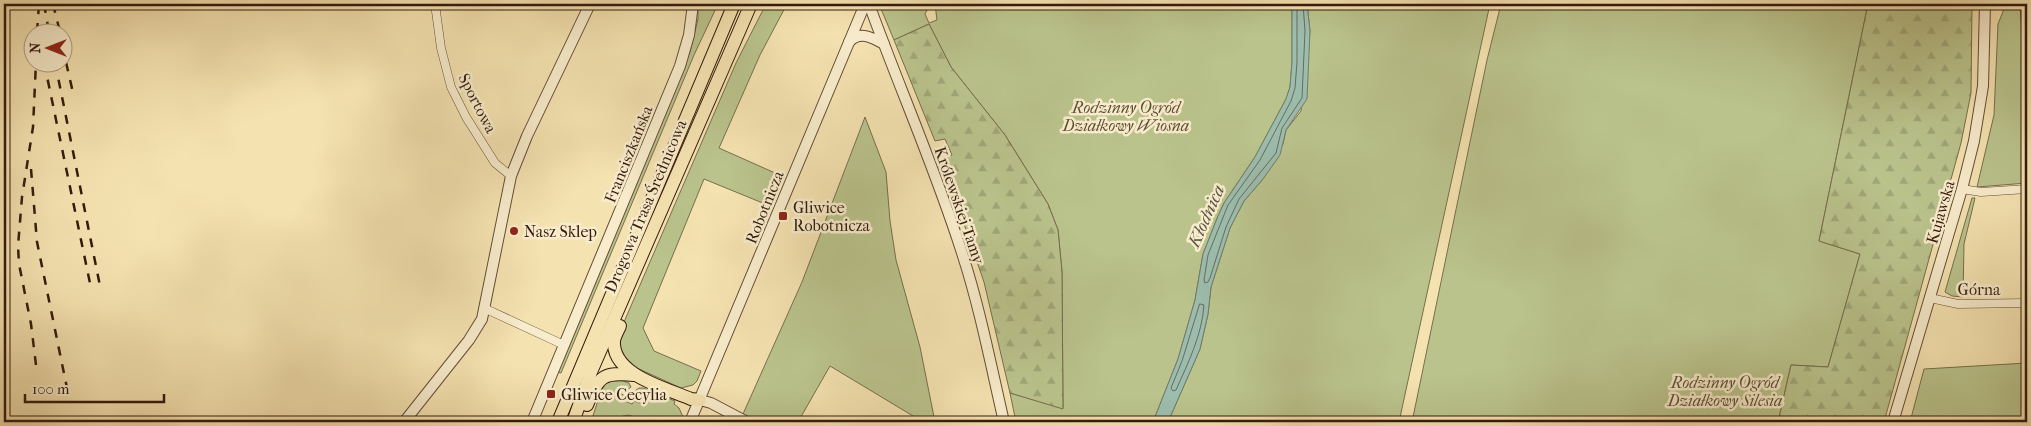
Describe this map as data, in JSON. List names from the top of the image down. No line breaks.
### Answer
{"streets":{"main road":["Drogowa Trasa Średnicowa"],"street":["Sportowa","Franciszkańska","Królewskiej Tamy","Robotnicza","Kujawska","Górna"]},"crossings":[["Kujawska","Górna"]],"water":["Kłodnica"],"parks":["Rodzinny Ogród Działkowy Wiosna","Rodzinny Ogród Działkowy Silesia"],"places":{"transit":["Gliwice Robotnicza","Gliwice Cecylia"],"other":["Nasz Sklep"]},"scale_bar":"100 m","north":"left"}
